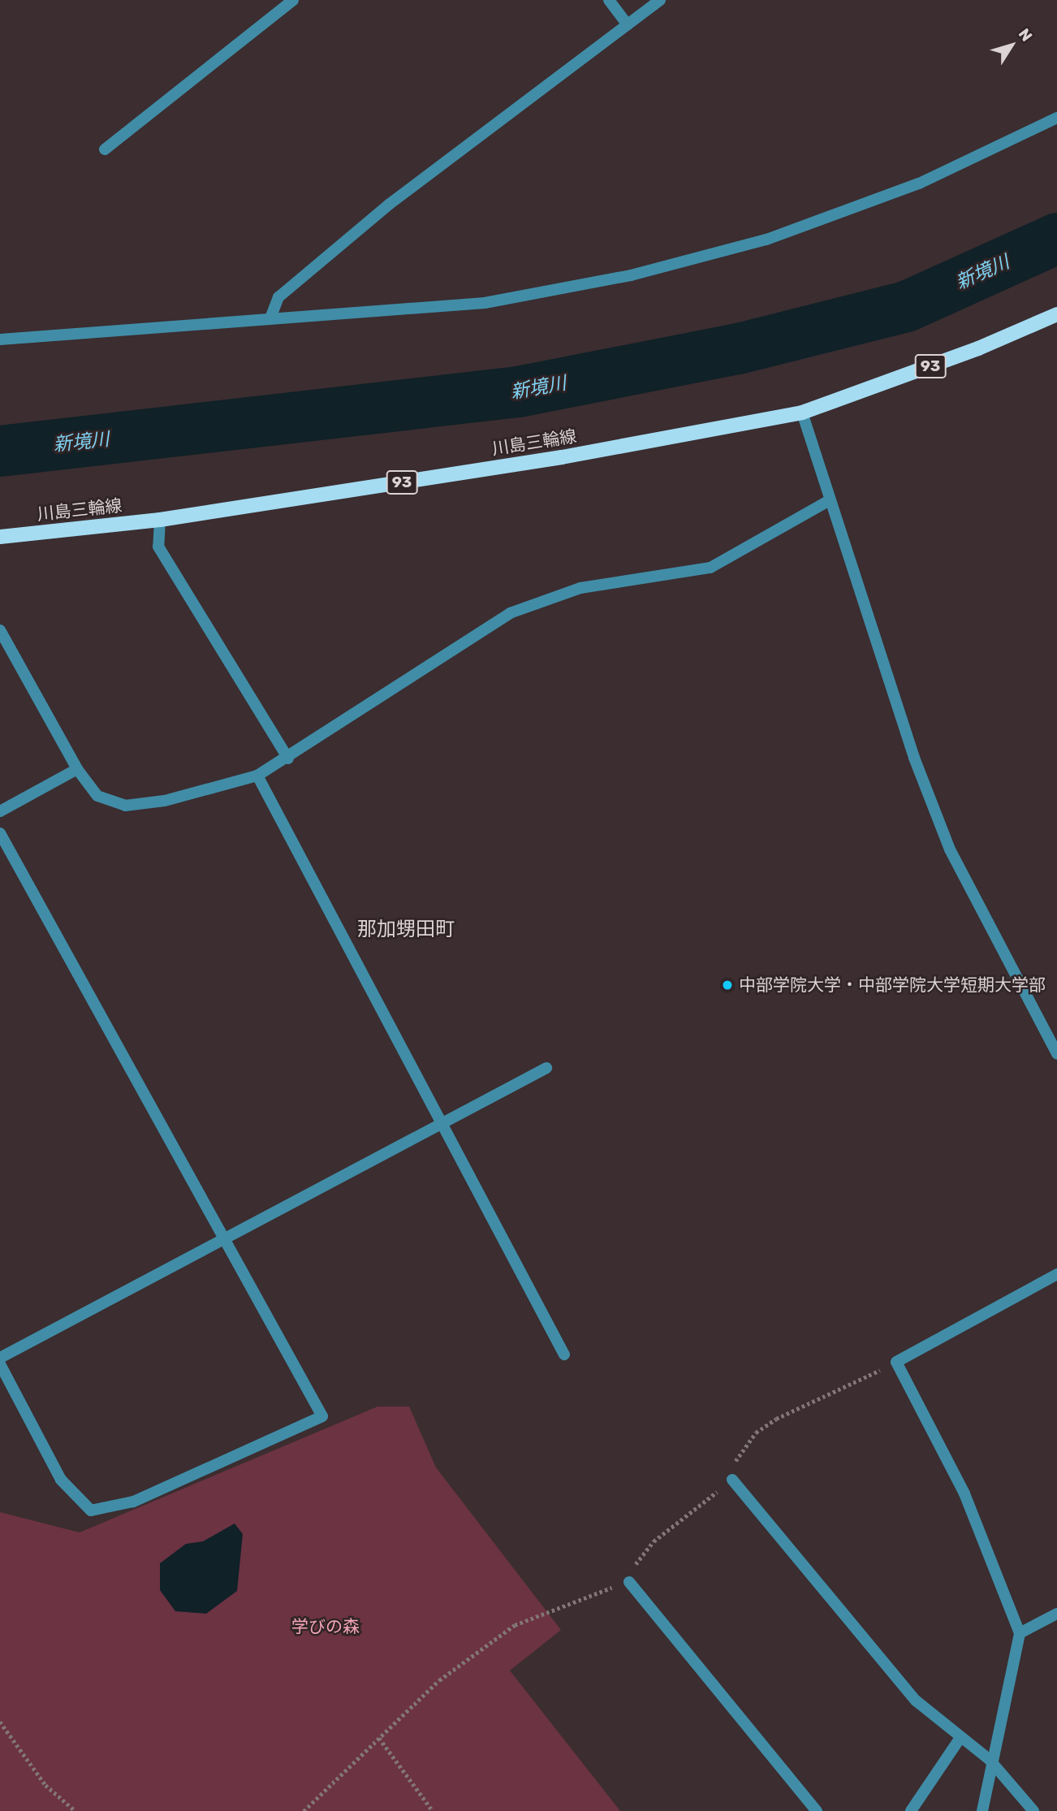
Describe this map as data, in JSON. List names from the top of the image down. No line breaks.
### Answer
{"streets":{"main road":["93","川島三輪線"]},"districts":["那加甥田町"],"water":["新境川"],"parks":["学びの森"],"places":["中部学院大学・中部学院大学短期大学部"],"north":"top right"}
